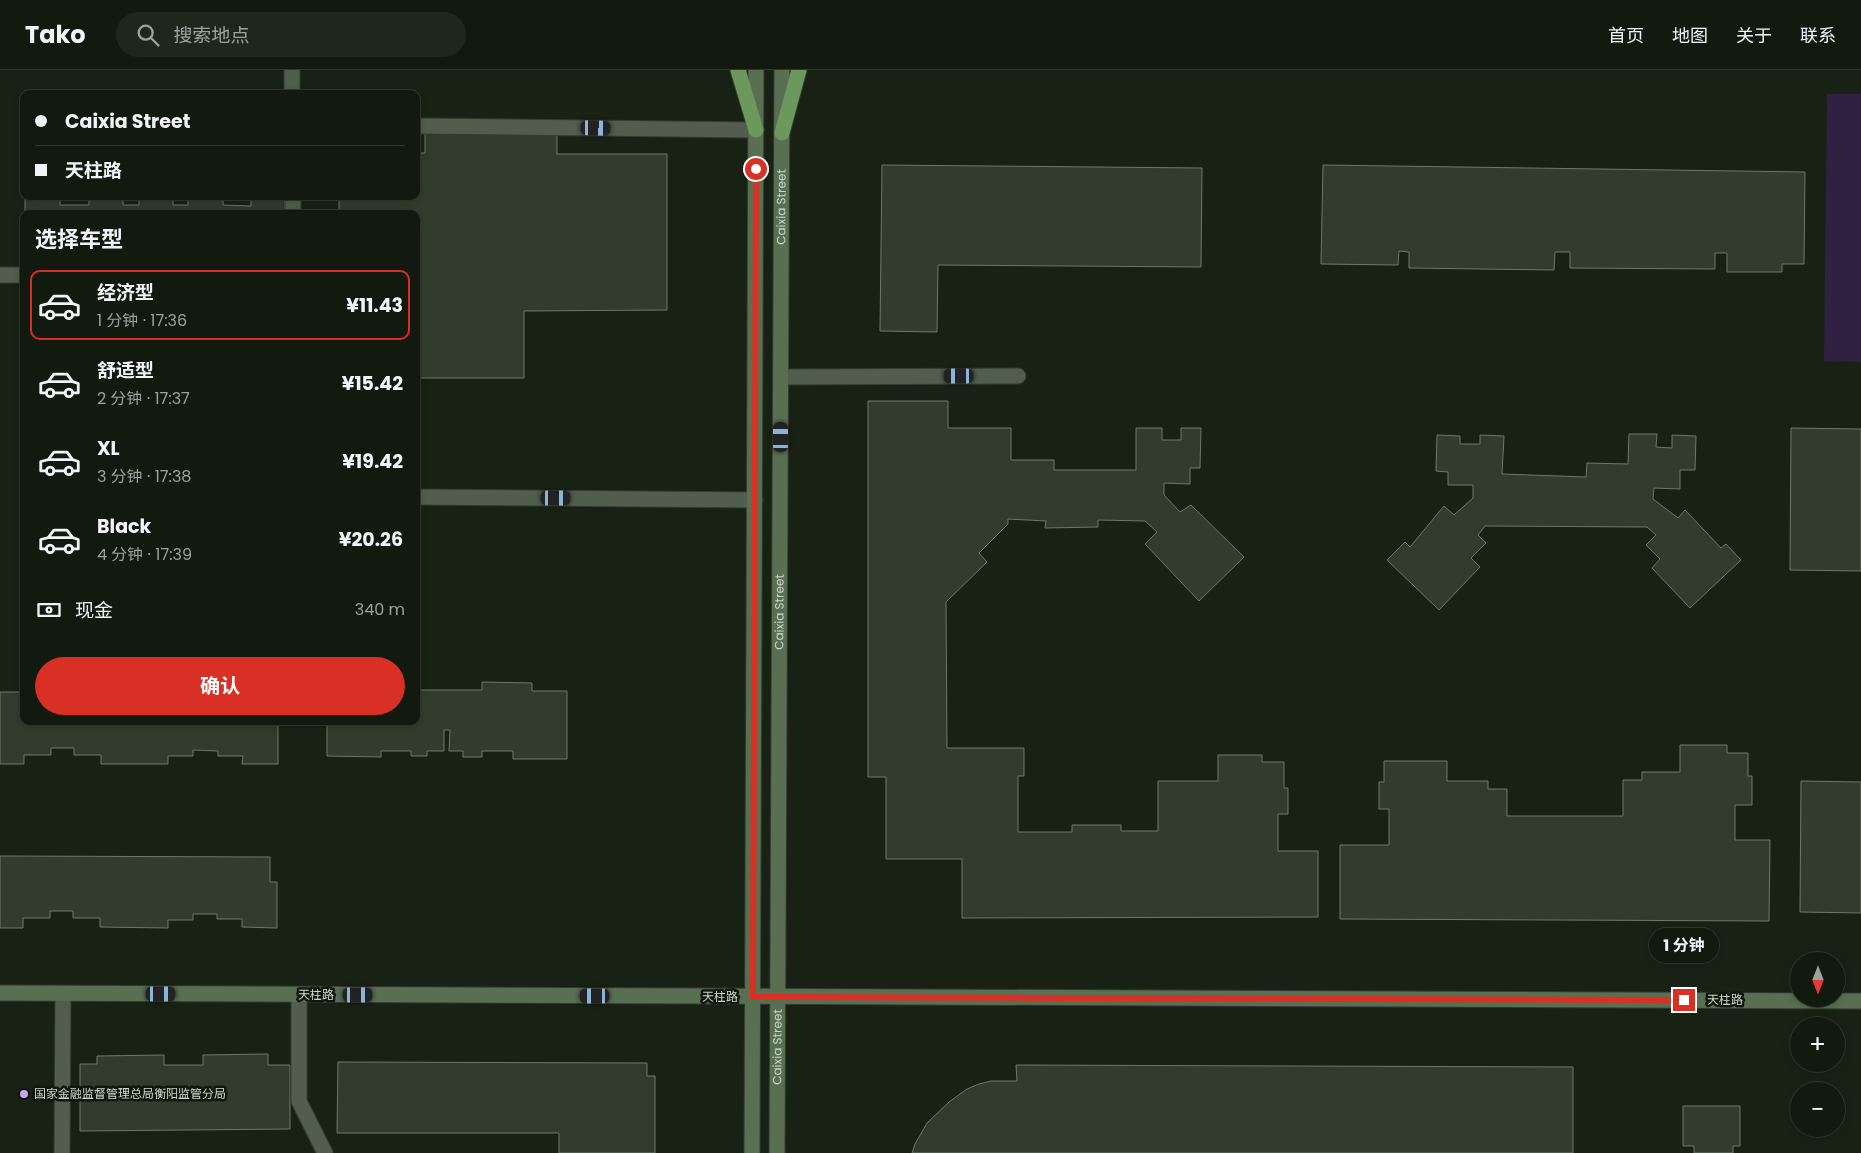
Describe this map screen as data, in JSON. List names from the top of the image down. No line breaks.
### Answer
{"streets":{"main road":["Caixia Street","天柱路"]},"crossings":[["Caixia Street","天柱路"]],"places":["国家金融监督管理总局衡阳监管分局"],"north":"bottom","page":{"header":"Tako","search":"搜索地点","nav":["首页","地图","关于","联系"],"banner":["Caixia Street","天柱路"],"heading":"选择车型","list":[{"name":"经济型","note":"1 分钟 · 17:36","value":"¥11.43"},{"name":"舒适型","note":"2 分钟 · 17:37","value":"¥15.42"},{"name":"XL","note":"3 分钟 · 17:38","value":"¥19.42"},{"name":"Black","note":"4 分钟 · 17:39","value":"¥20.26"}],"pay":["现金","340 m"],"buttons":"确认","bubble":"1 分钟","map_buttons":["+","−"]}}
